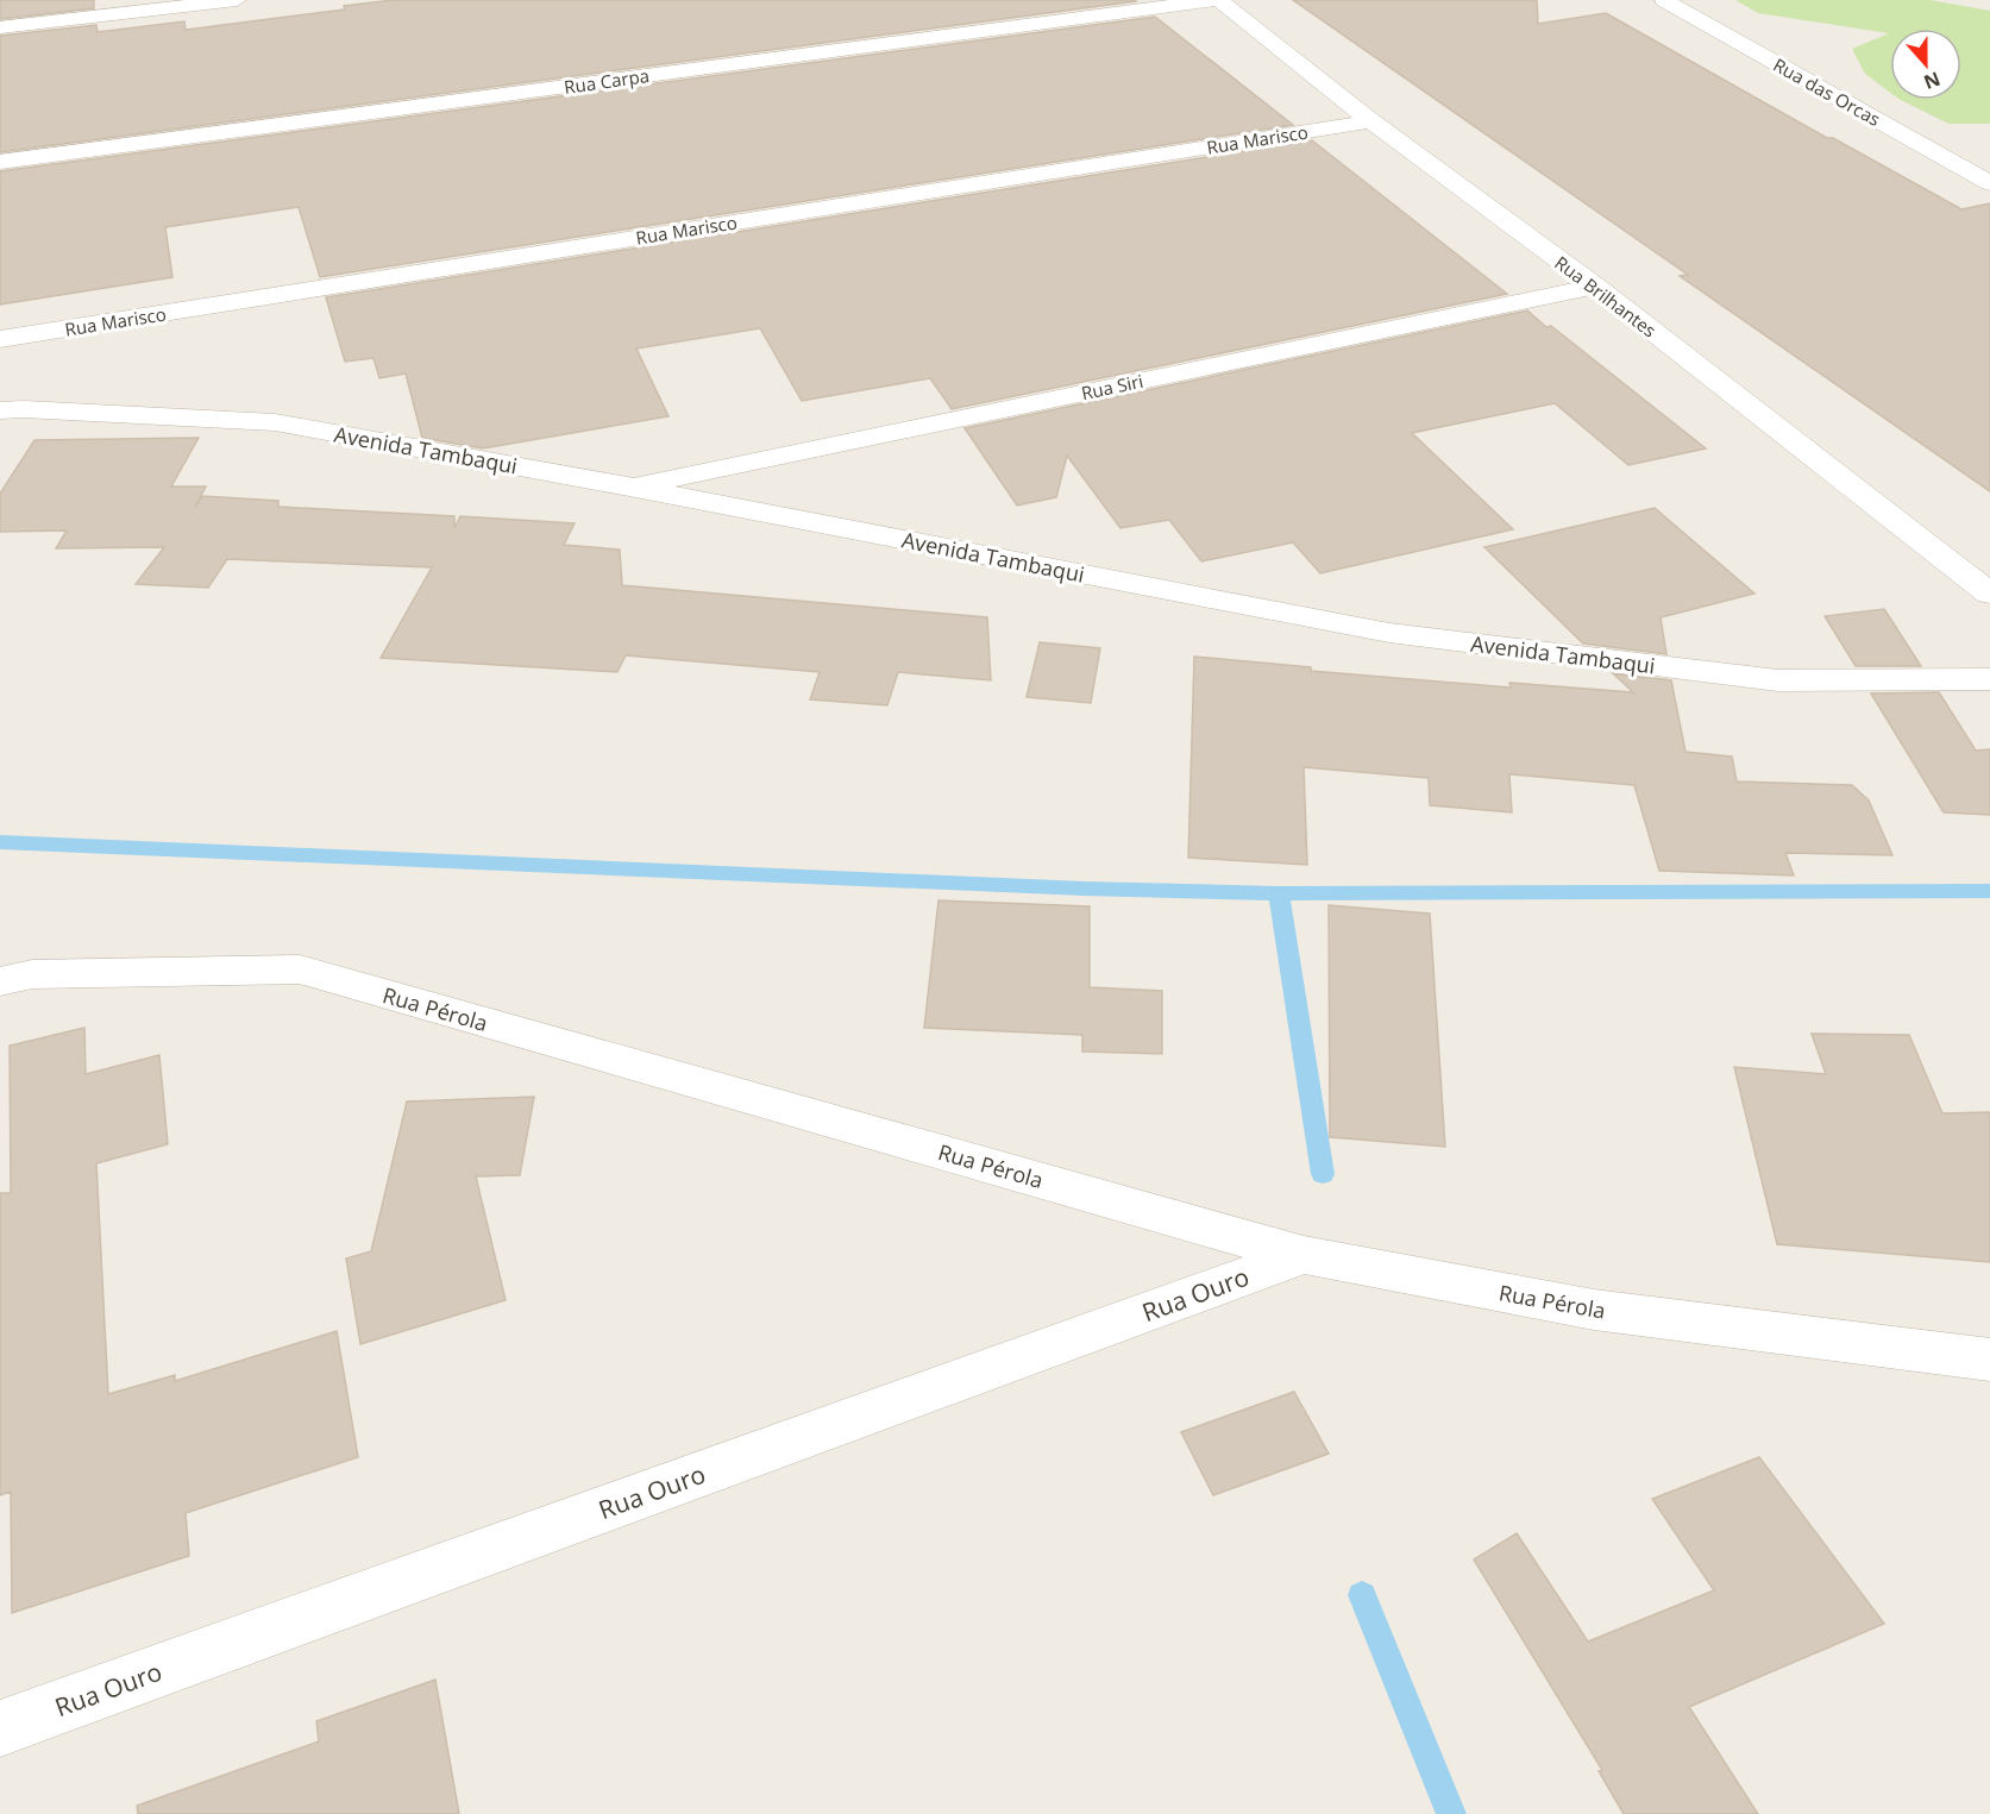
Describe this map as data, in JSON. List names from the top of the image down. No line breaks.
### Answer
{"streets":{"street":["Rua Carpa","Rua das Orcas","Rua Marisco","Rua Brilhantes","Rua Siri","Avenida Tambaqui","Rua Pérola","Rua Ouro"]},"crossings":[["Rua Marisco","Rua Brilhantes"],["Rua Brilhantes","Rua Siri"],["Rua Siri","Avenida Tambaqui"],["Rua Pérola","Rua Ouro"]],"north":"bottom"}
